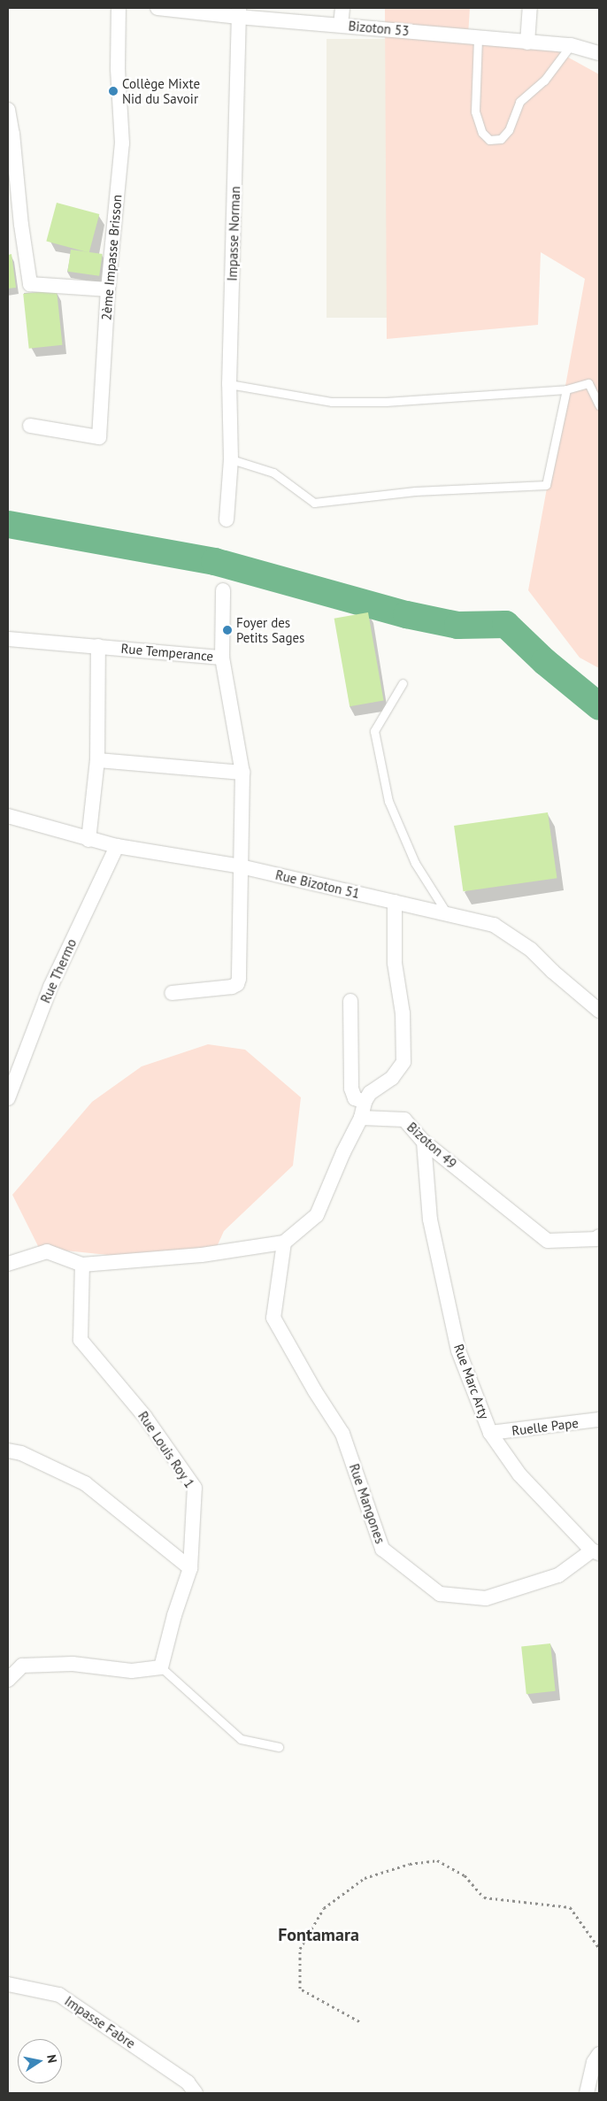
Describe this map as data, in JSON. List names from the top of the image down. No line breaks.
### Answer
{"streets":{"street":["Bizoton 53","Impasse Norman","2ème Impasse Brisson","Rue Temperance","Rue Bizoton 51","Rue Thermo","Bizoton 49","Rue Marc Arty","Ruelle Pape","Rue Louis Roy 1","Rue Mangones","Impasse Fabre"]},"crossings":[["Bizoton 53","Impasse Norman"],["Rue Temperance","Rue Bizoton 51"],["Rue Bizoton 51","Rue Thermo"],["Bizoton 49","Rue Marc Arty"],["Rue Marc Arty","Ruelle Pape"],["Rue Marc Arty","Rue Mangones"]],"districts":["Fontamara"],"places":["Collège Mixte Nid du Savoir","Foyer des Petits Sages"],"north":"right"}
